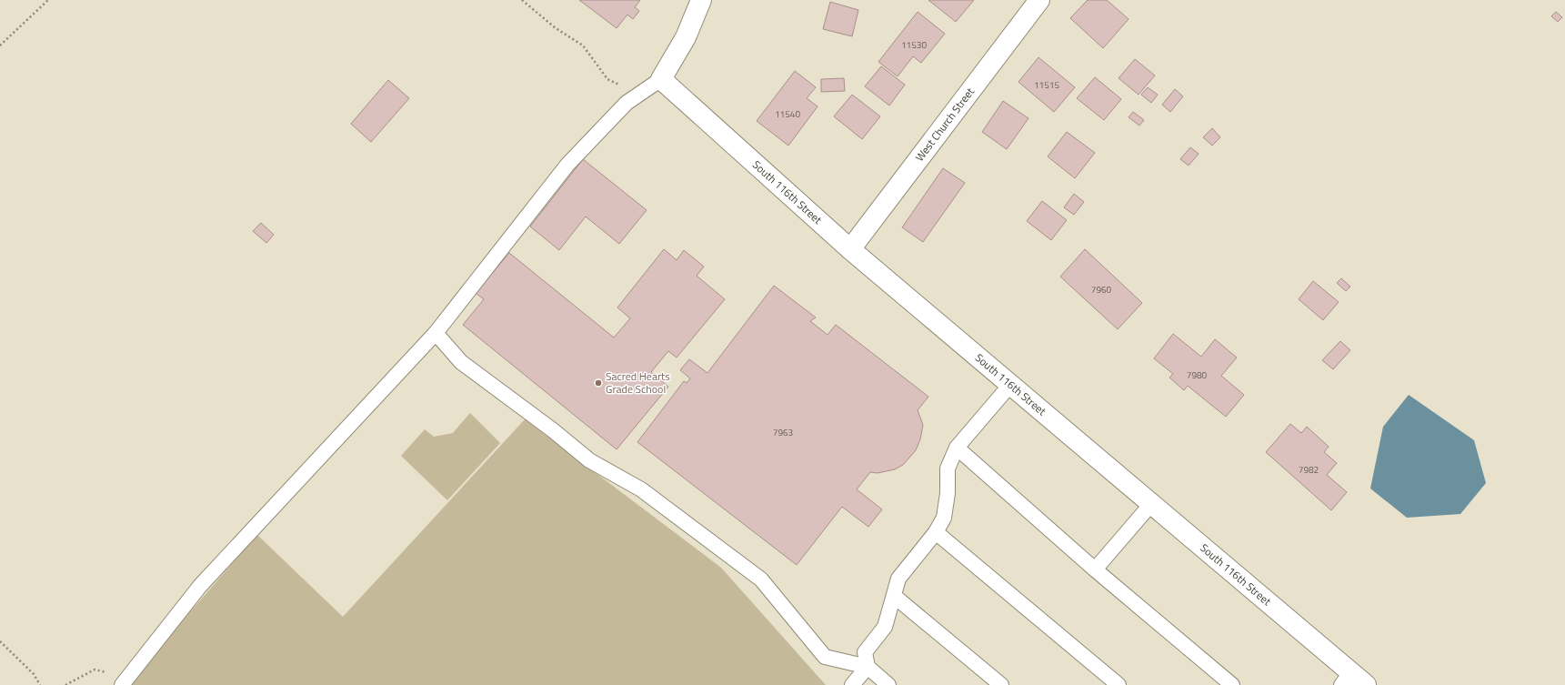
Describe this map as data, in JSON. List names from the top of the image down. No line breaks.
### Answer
{"streets":{"street":["West Church Street","South 116th Street"]},"crossings":[["West Church Street","South 116th Street"]],"places":["Sacred Hearts Grade School"],"house_numbers":["11530","11515","11540","7960","7980","7963","7982"]}
